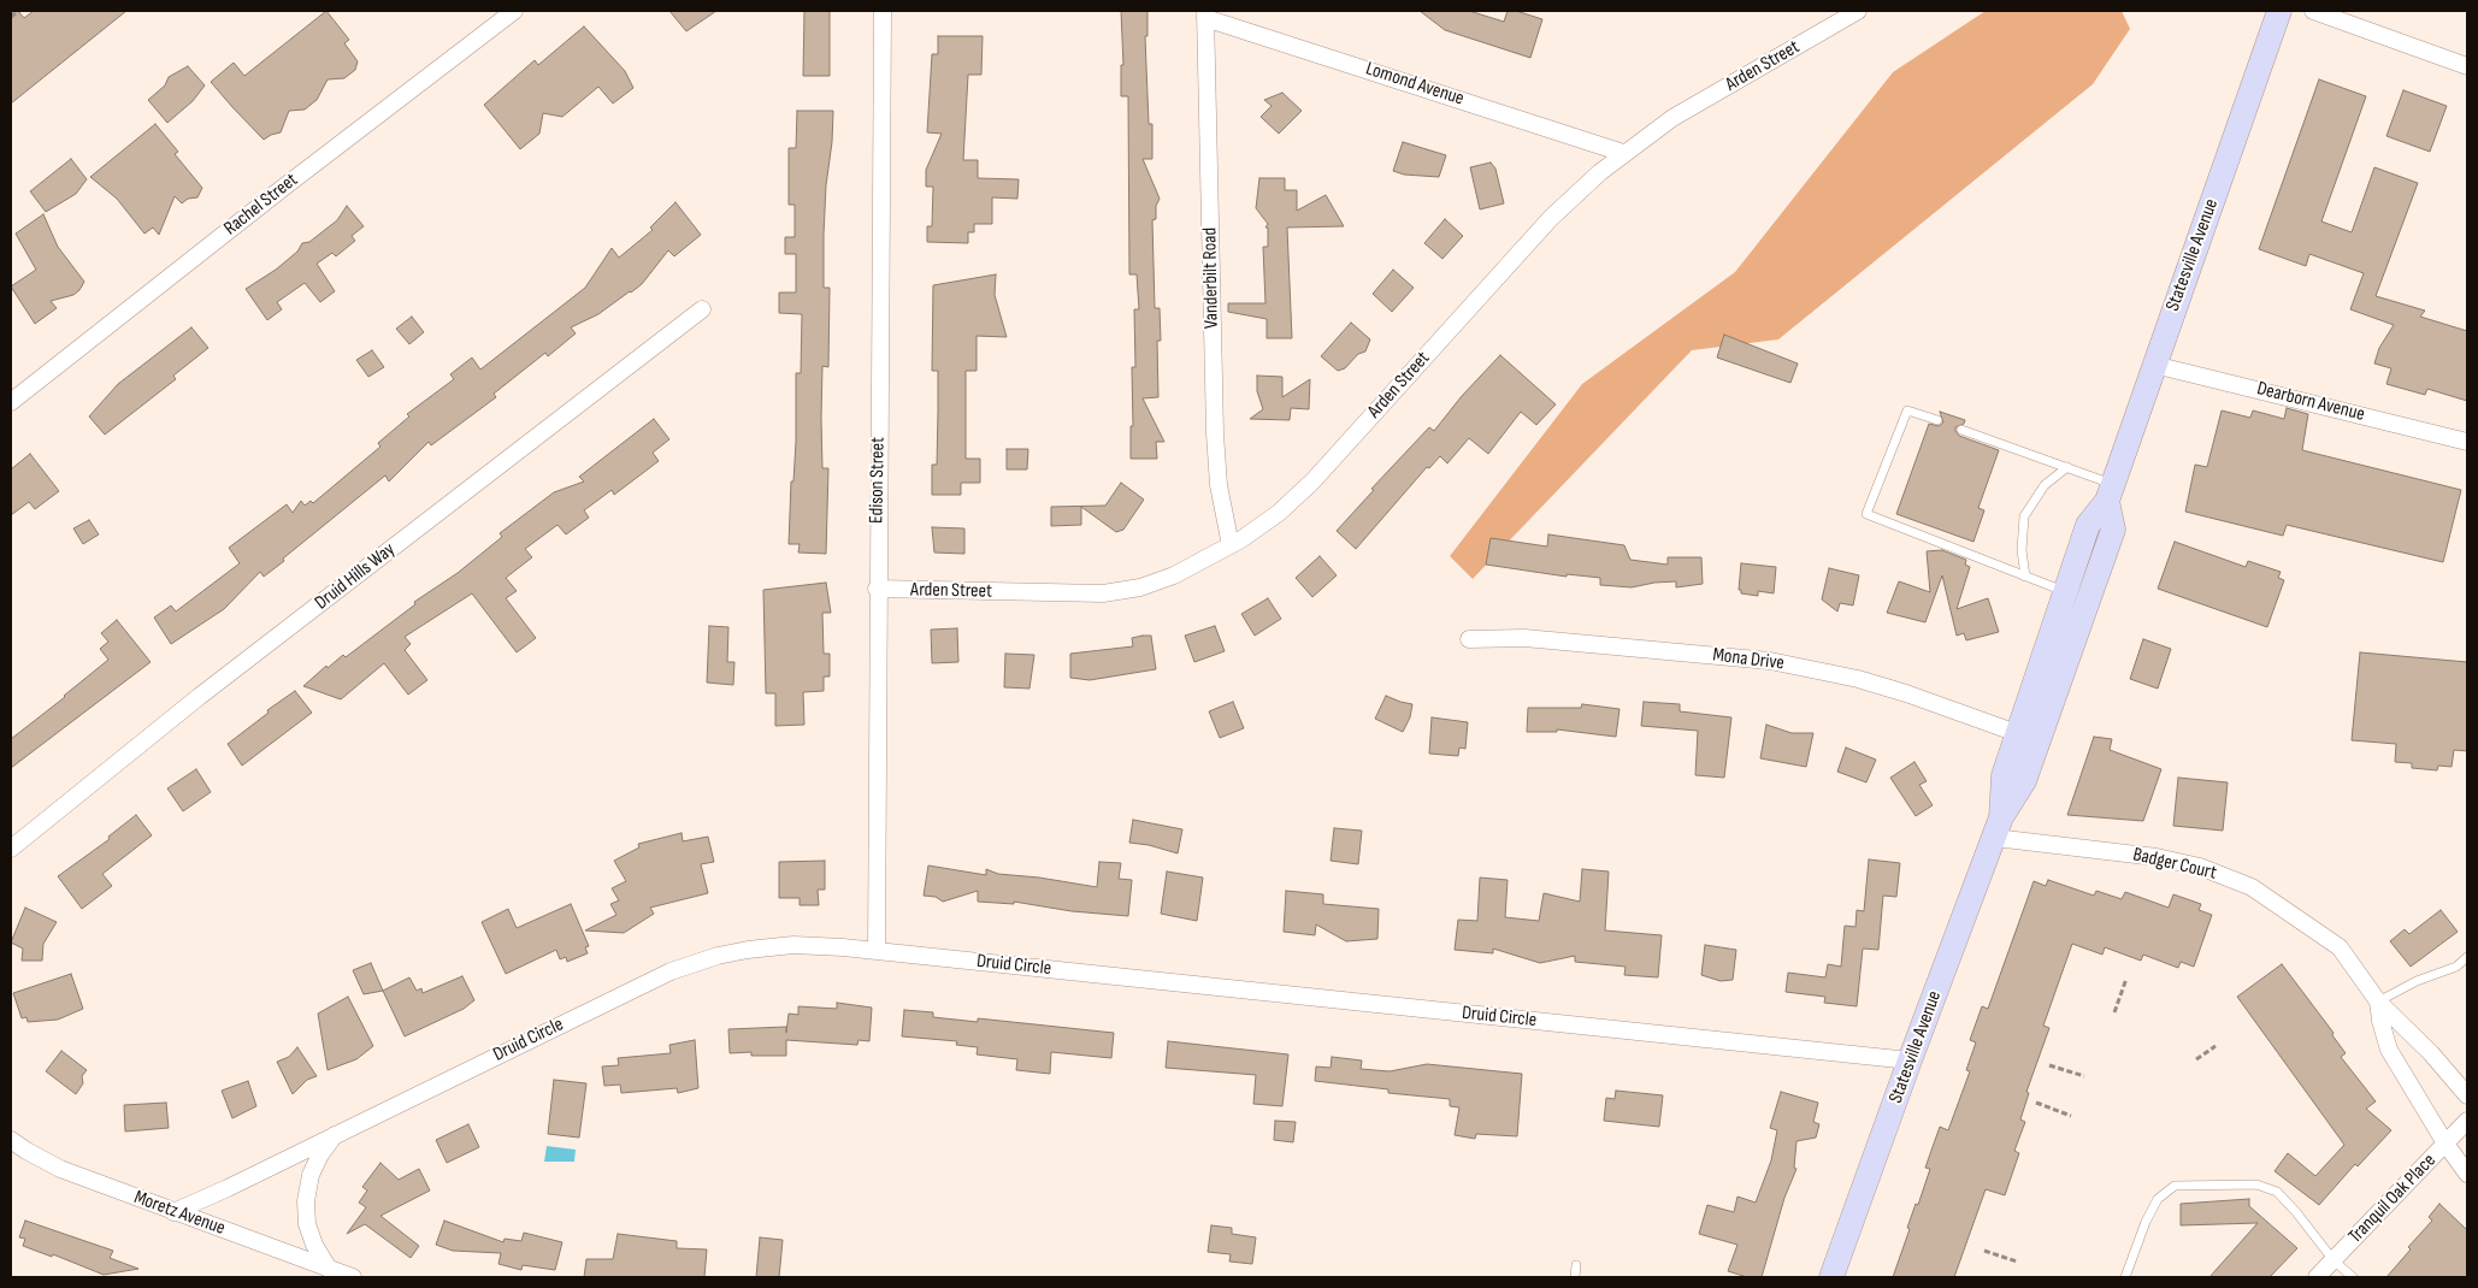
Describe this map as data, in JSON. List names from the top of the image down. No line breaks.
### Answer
{"streets":{"main road":["Statesville Avenue"],"street":["Arden Street","Lomond Avenue","Rachel Street","Vanderbilt Road","Dearborn Avenue","Edison Street","Druid Hills Way","Mona Drive","Badger Court","Druid Circle","Tranquil Oak Place","Moretz Avenue"]},"crossings":[["Arden Street","Lomond Avenue"],["Arden Street","Vanderbilt Road"],["Arden Street","Edison Street"],["Lomond Avenue","Vanderbilt Road"],["Statesville Avenue","Dearborn Avenue"],["Statesville Avenue","Mona Drive"],["Statesville Avenue","Badger Court"],["Statesville Avenue","Druid Circle"],["Edison Street","Druid Circle"],["Badger Court","Tranquil Oak Place"],["Druid Circle","Moretz Avenue"]]}
